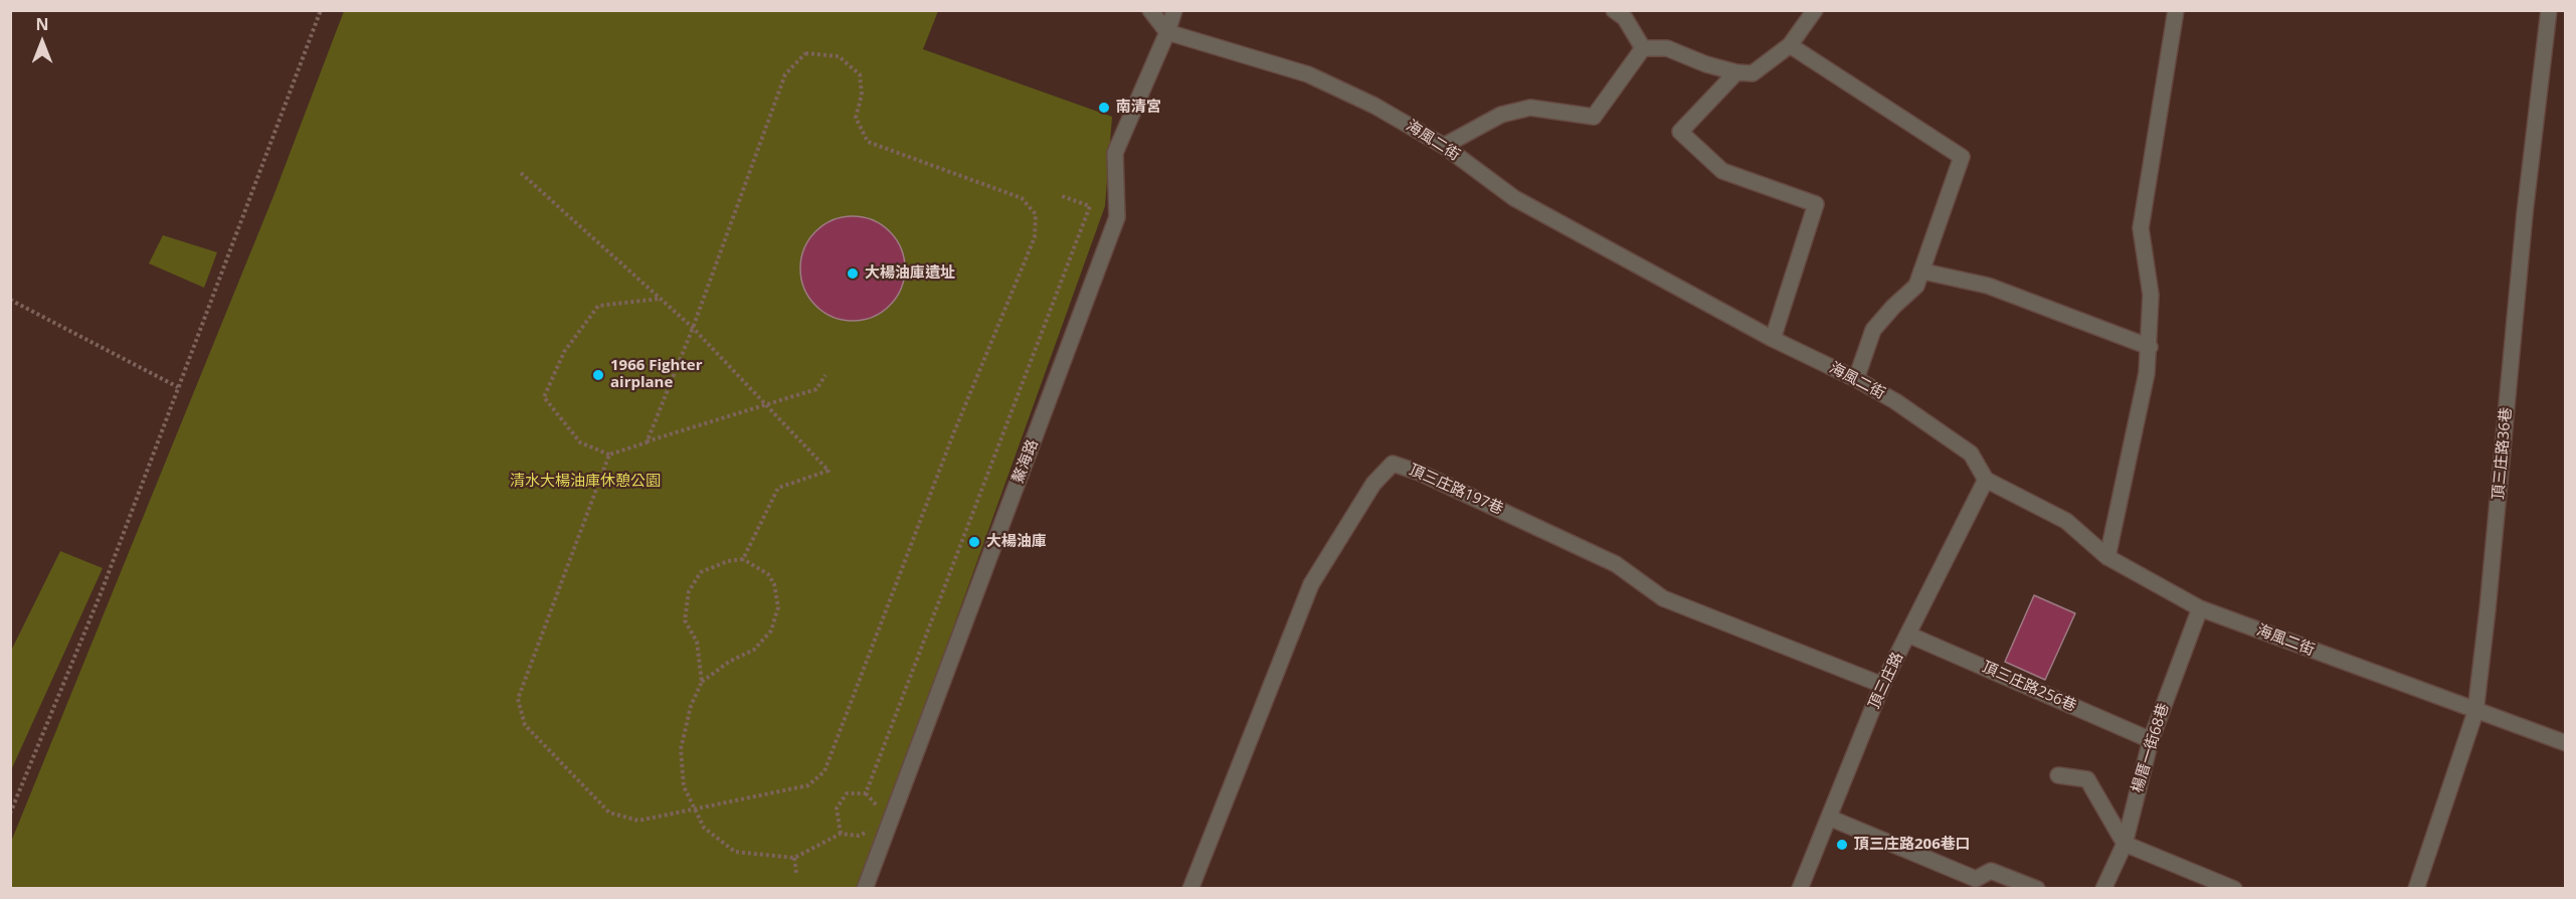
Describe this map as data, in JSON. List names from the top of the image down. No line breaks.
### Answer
{"streets":{"street":["海風二街","頂三庄路36巷","鰲海路","頂三庄路197巷","頂三庄路","頂三庄路256巷","楊厝一街68巷"]},"crossings":[["海風二街","頂三庄路36巷"],["海風二街","鰲海路"],["海風二街","頂三庄路"],["海風二街","楊厝一街68巷"],["頂三庄路197巷","頂三庄路"],["頂三庄路","頂三庄路256巷"],["頂三庄路256巷","楊厝一街68巷"]],"parks":["清水大楊油庫休憩公園"],"places":["南清宮","大楊油庫遺址","1966 Fighter airplane","大楊油庫","頂三庄路206巷口"],"north":"top"}
